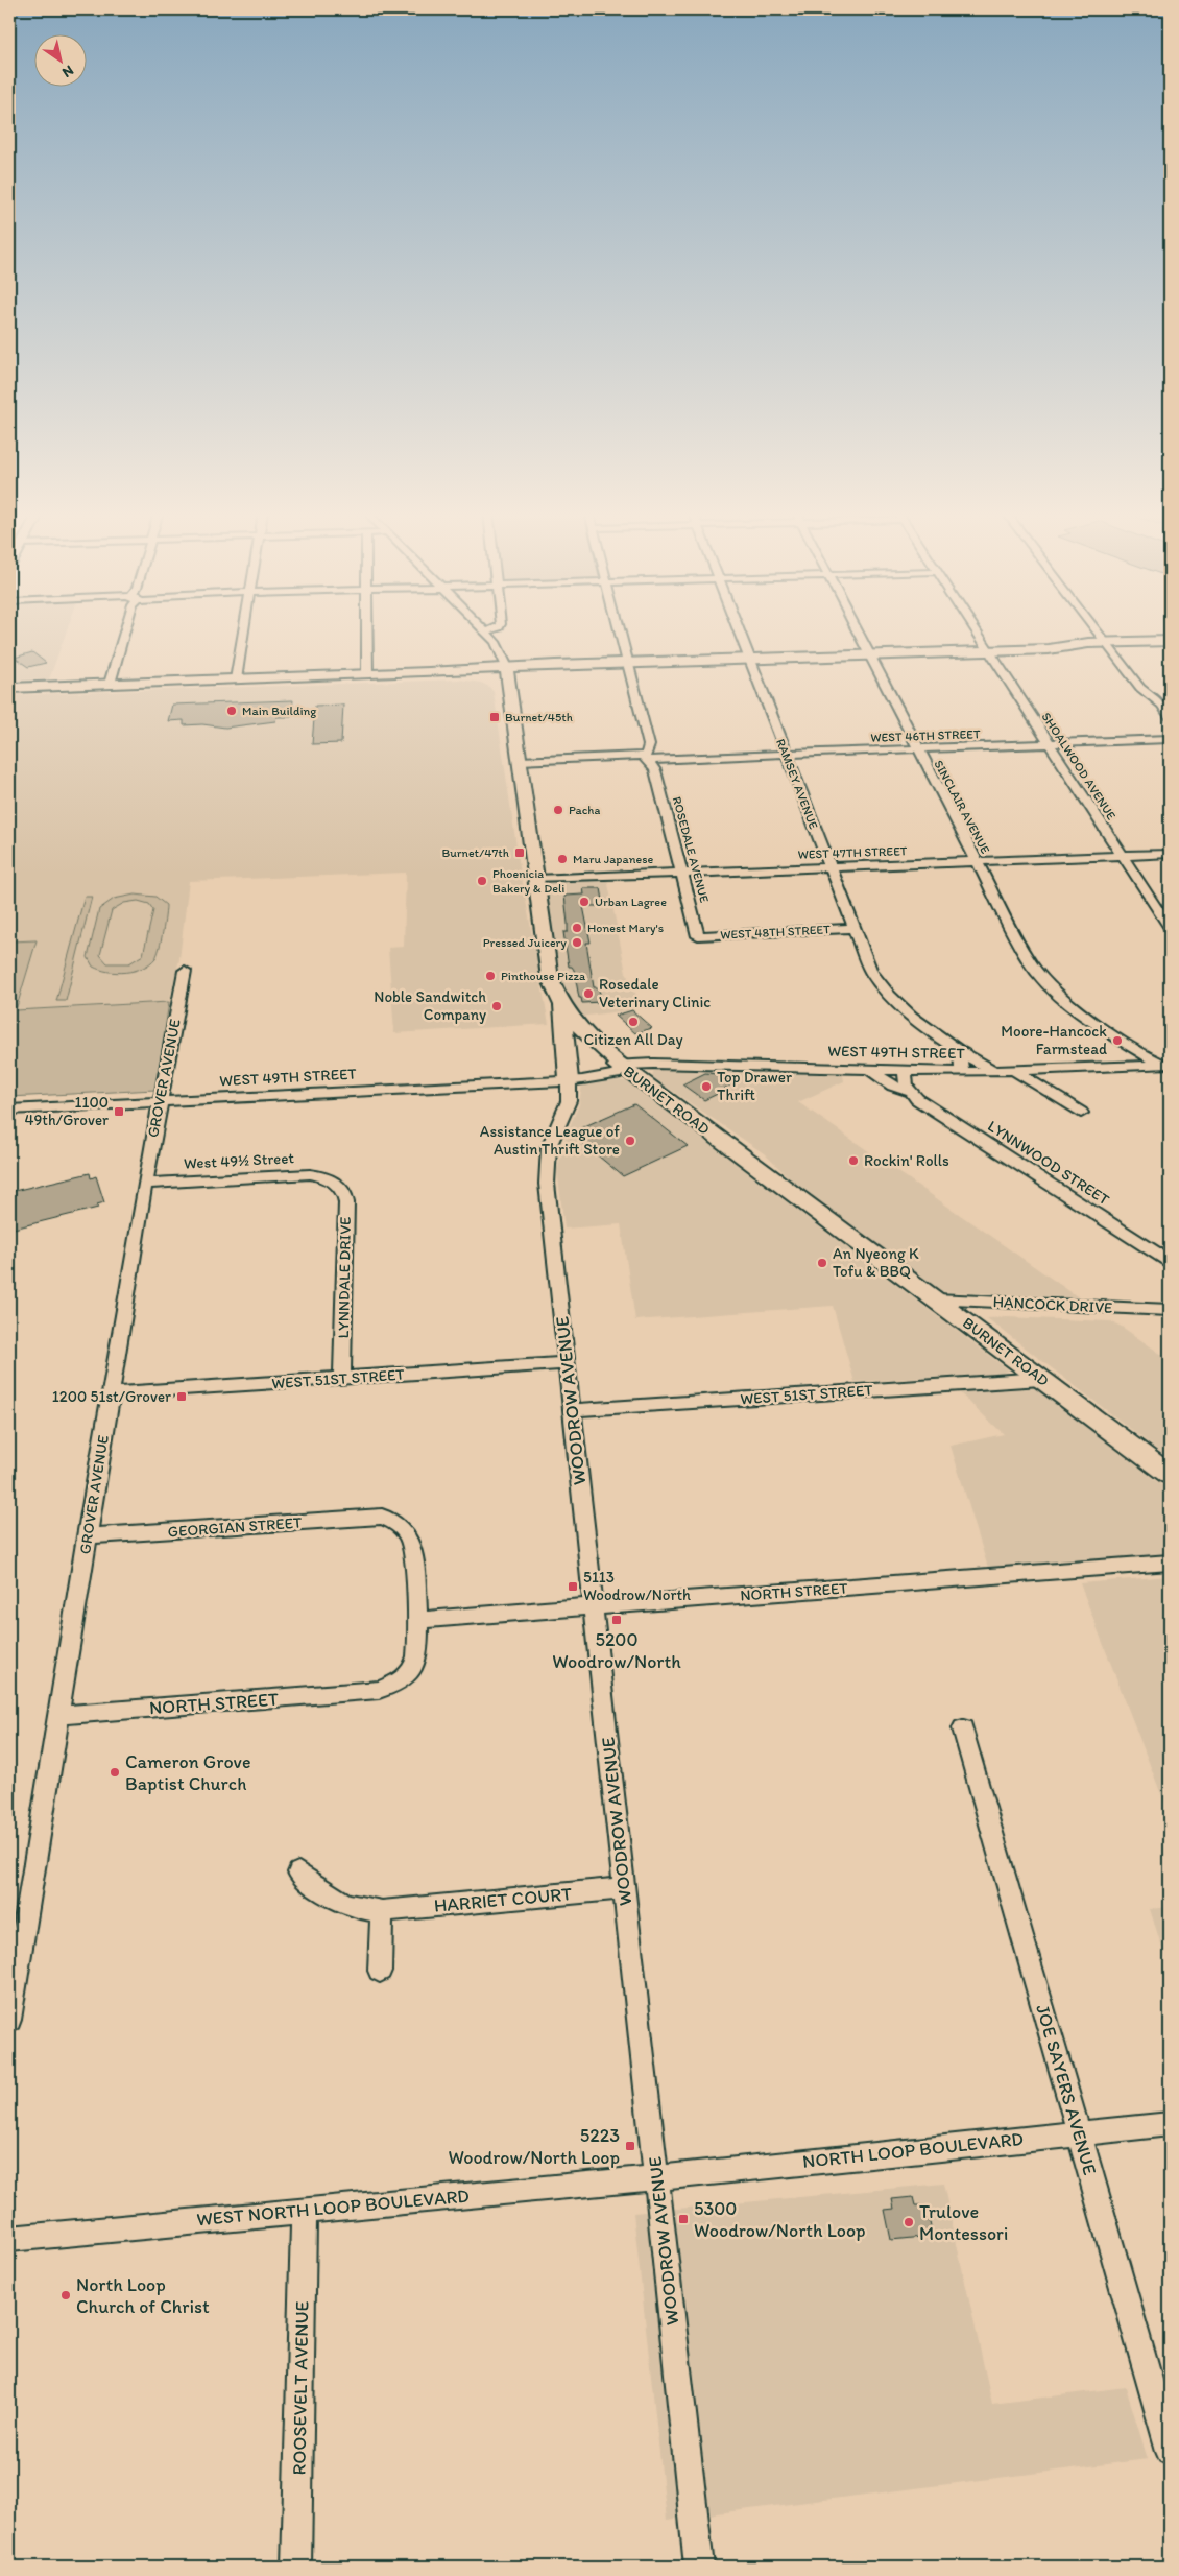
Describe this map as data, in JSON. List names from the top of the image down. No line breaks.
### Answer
{"streets":{"main road":["BURNET ROAD"],"street":["WEST 46TH STREET","SHOALWOOD AVENUE","RAMSEY AVENUE","SINCLAIR AVENUE","ROSEDALE AVENUE","WEST 47TH STREET","WEST 48TH STREET","WEST 49TH STREET","GROVER AVENUE","West 49½ Street","LYNNWOOD STREET","LYNNDALE DRIVE","HANCOCK DRIVE","WEST 51ST STREET","WOODROW AVENUE","GEORGIAN STREET","NORTH STREET","HARRIET COURT","JOE SAYERS AVENUE","NORTH LOOP BOULEVARD","WEST NORTH LOOP BOULEVARD","ROOSEVELT AVENUE"]},"crossings":[["WEST 46TH STREET","SHOALWOOD AVENUE"],["WEST 46TH STREET","RAMSEY AVENUE"],["WEST 46TH STREET","SINCLAIR AVENUE"],["WEST 46TH STREET","ROSEDALE AVENUE"],["WEST 46TH STREET","BURNET ROAD"],["SHOALWOOD AVENUE","WEST 47TH STREET"],["RAMSEY AVENUE","WEST 47TH STREET"],["RAMSEY AVENUE","WEST 48TH STREET"],["RAMSEY AVENUE","WEST 49TH STREET"],["SINCLAIR AVENUE","WEST 47TH STREET"],["SINCLAIR AVENUE","WEST 49TH STREET"],["ROSEDALE AVENUE","WEST 47TH STREET"],["ROSEDALE AVENUE","WEST 48TH STREET"],["WEST 47TH STREET","BURNET ROAD"],["WEST 49TH STREET","GROVER AVENUE"],["WEST 49TH STREET","BURNET ROAD"],["WEST 49TH STREET","LYNNWOOD STREET"],["WEST 49TH STREET","WOODROW AVENUE"],["GROVER AVENUE","West 49½ Street"],["GROVER AVENUE","WEST 51ST STREET"],["GROVER AVENUE","GEORGIAN STREET"],["GROVER AVENUE","NORTH STREET"],["BURNET ROAD","HANCOCK DRIVE"],["BURNET ROAD","WEST 51ST STREET"],["West 49½ Street","LYNNDALE DRIVE"],["LYNNDALE DRIVE","WEST 51ST STREET"],["WEST 51ST STREET","WOODROW AVENUE"],["WOODROW AVENUE","NORTH STREET"],["WOODROW AVENUE","HARRIET COURT"],["WOODROW AVENUE","NORTH LOOP BOULEVARD"],["WOODROW AVENUE","WEST NORTH LOOP BOULEVARD"],["GEORGIAN STREET","NORTH STREET"],["JOE SAYERS AVENUE","NORTH LOOP BOULEVARD"],["NORTH LOOP BOULEVARD","WEST NORTH LOOP BOULEVARD"],["WEST NORTH LOOP BOULEVARD","ROOSEVELT AVENUE"]],"places":{"other":["Main Building","Pacha","Maru Japanese","Phoenicia Bakery & Deli","Urban Lagree","Honest Mary's","Pressed Juicery","Pinthouse Pizza","Rosedale Veterinary Clinic","Noble Sandwitch Company","Citizen All Day","Moore-Hancock Farmstead","Top Drawer Thrift","Assistance League of Austin Thrift Store","Rockin' Rolls","An Nyeong K Tofu & BBQ","Cameron Grove Baptist Church","Trulove Montessori","North Loop Church of Christ"],"transit":["Burnet/45th","Burnet/47th","1100 49th/Grover","1200 51st/Grover","5113 Woodrow/North","5200 Woodrow/North","5223 Woodrow/North Loop","5300 Woodrow/North Loop"]},"north":"bottom right"}
